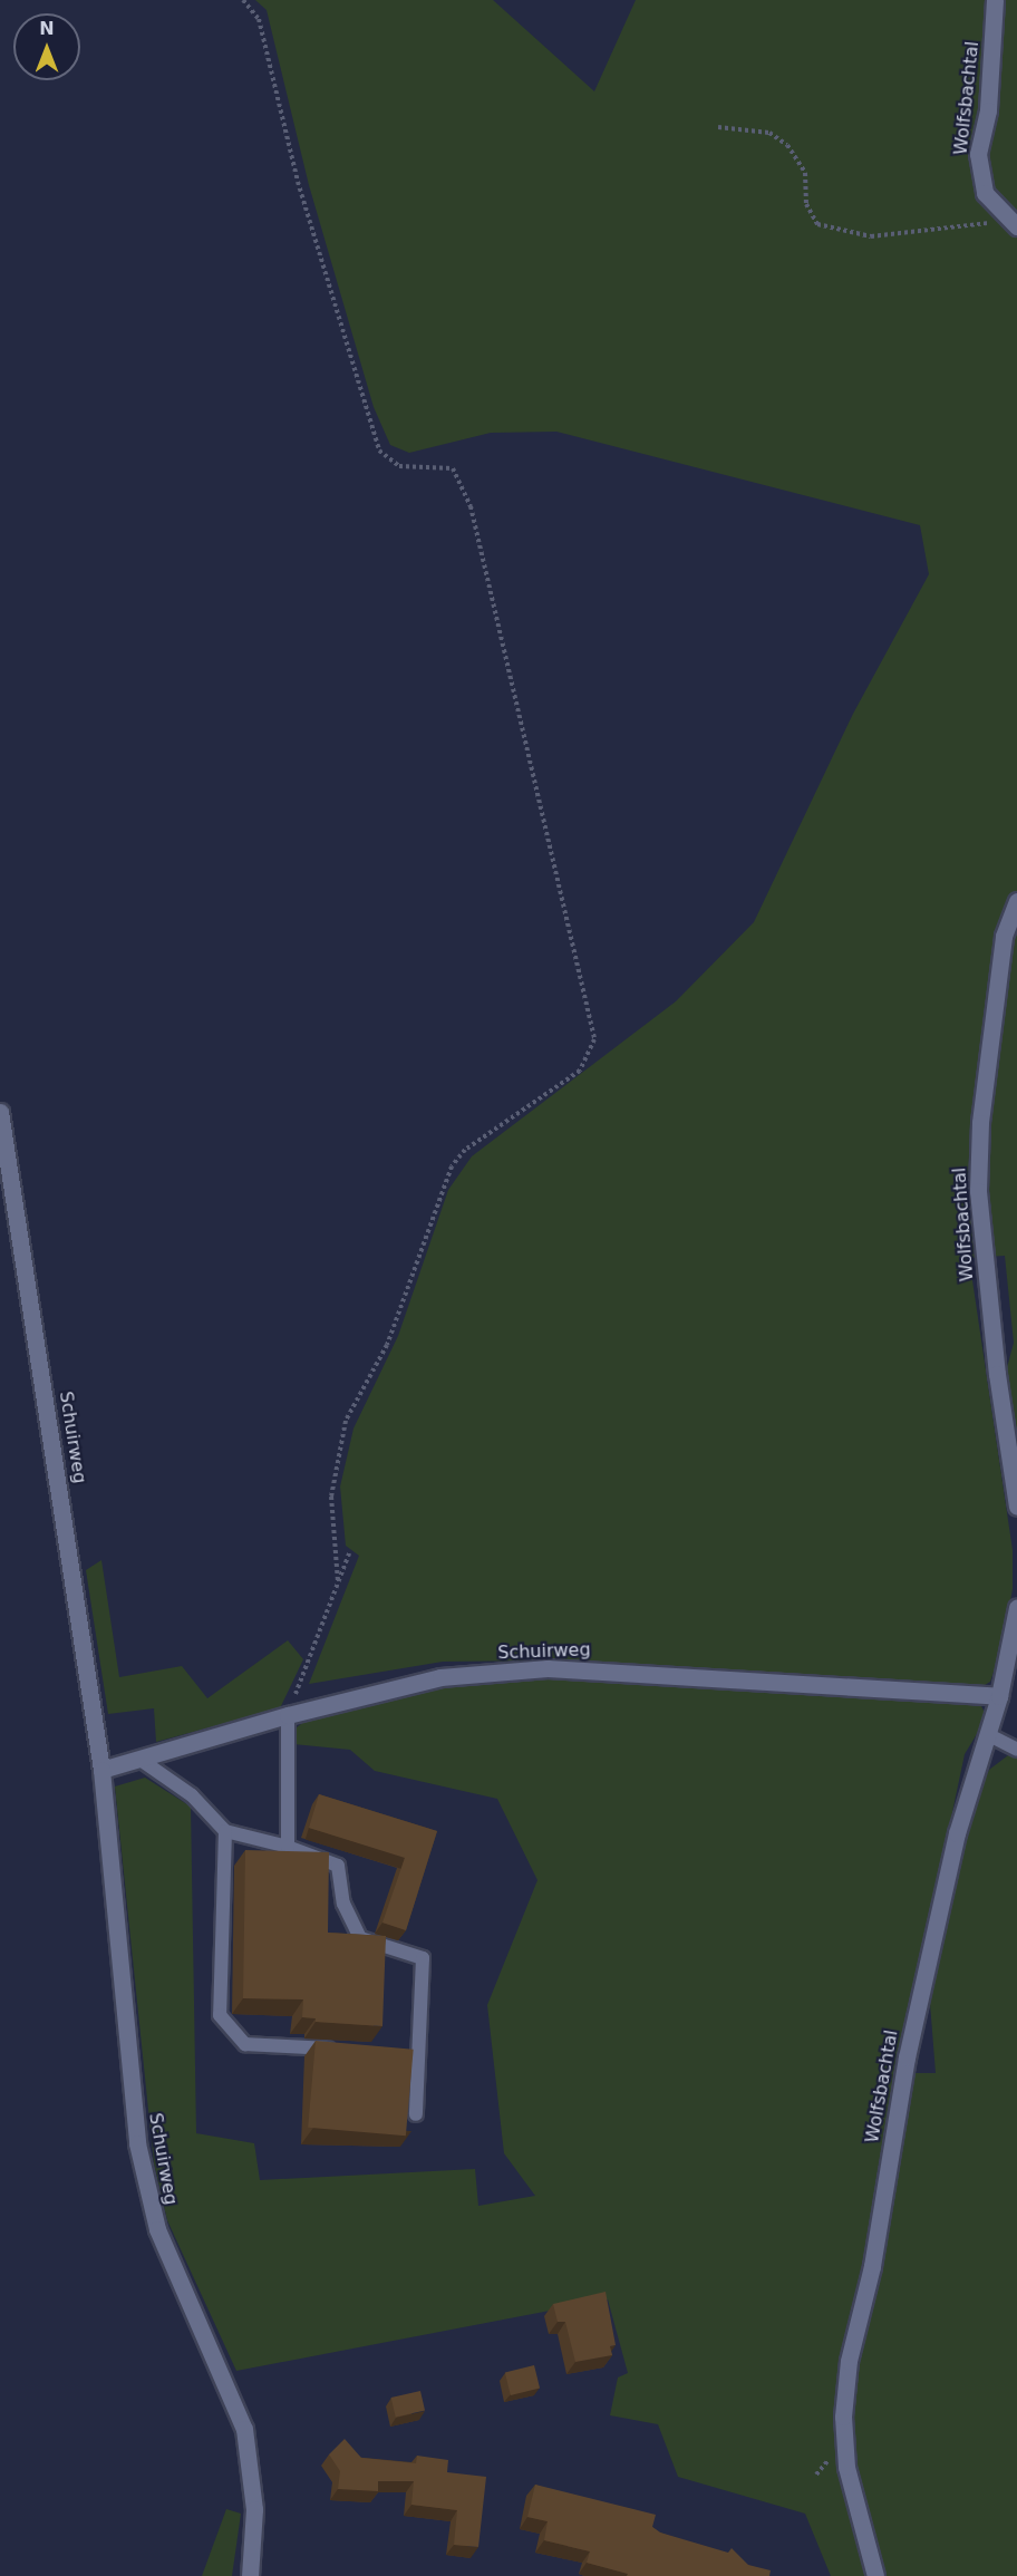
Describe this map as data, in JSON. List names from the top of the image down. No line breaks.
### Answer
{"streets":{"street":["Wolfsbachtal","Schuirweg"]},"crossings":[["Wolfsbachtal","Schuirweg"]],"north":"top"}
